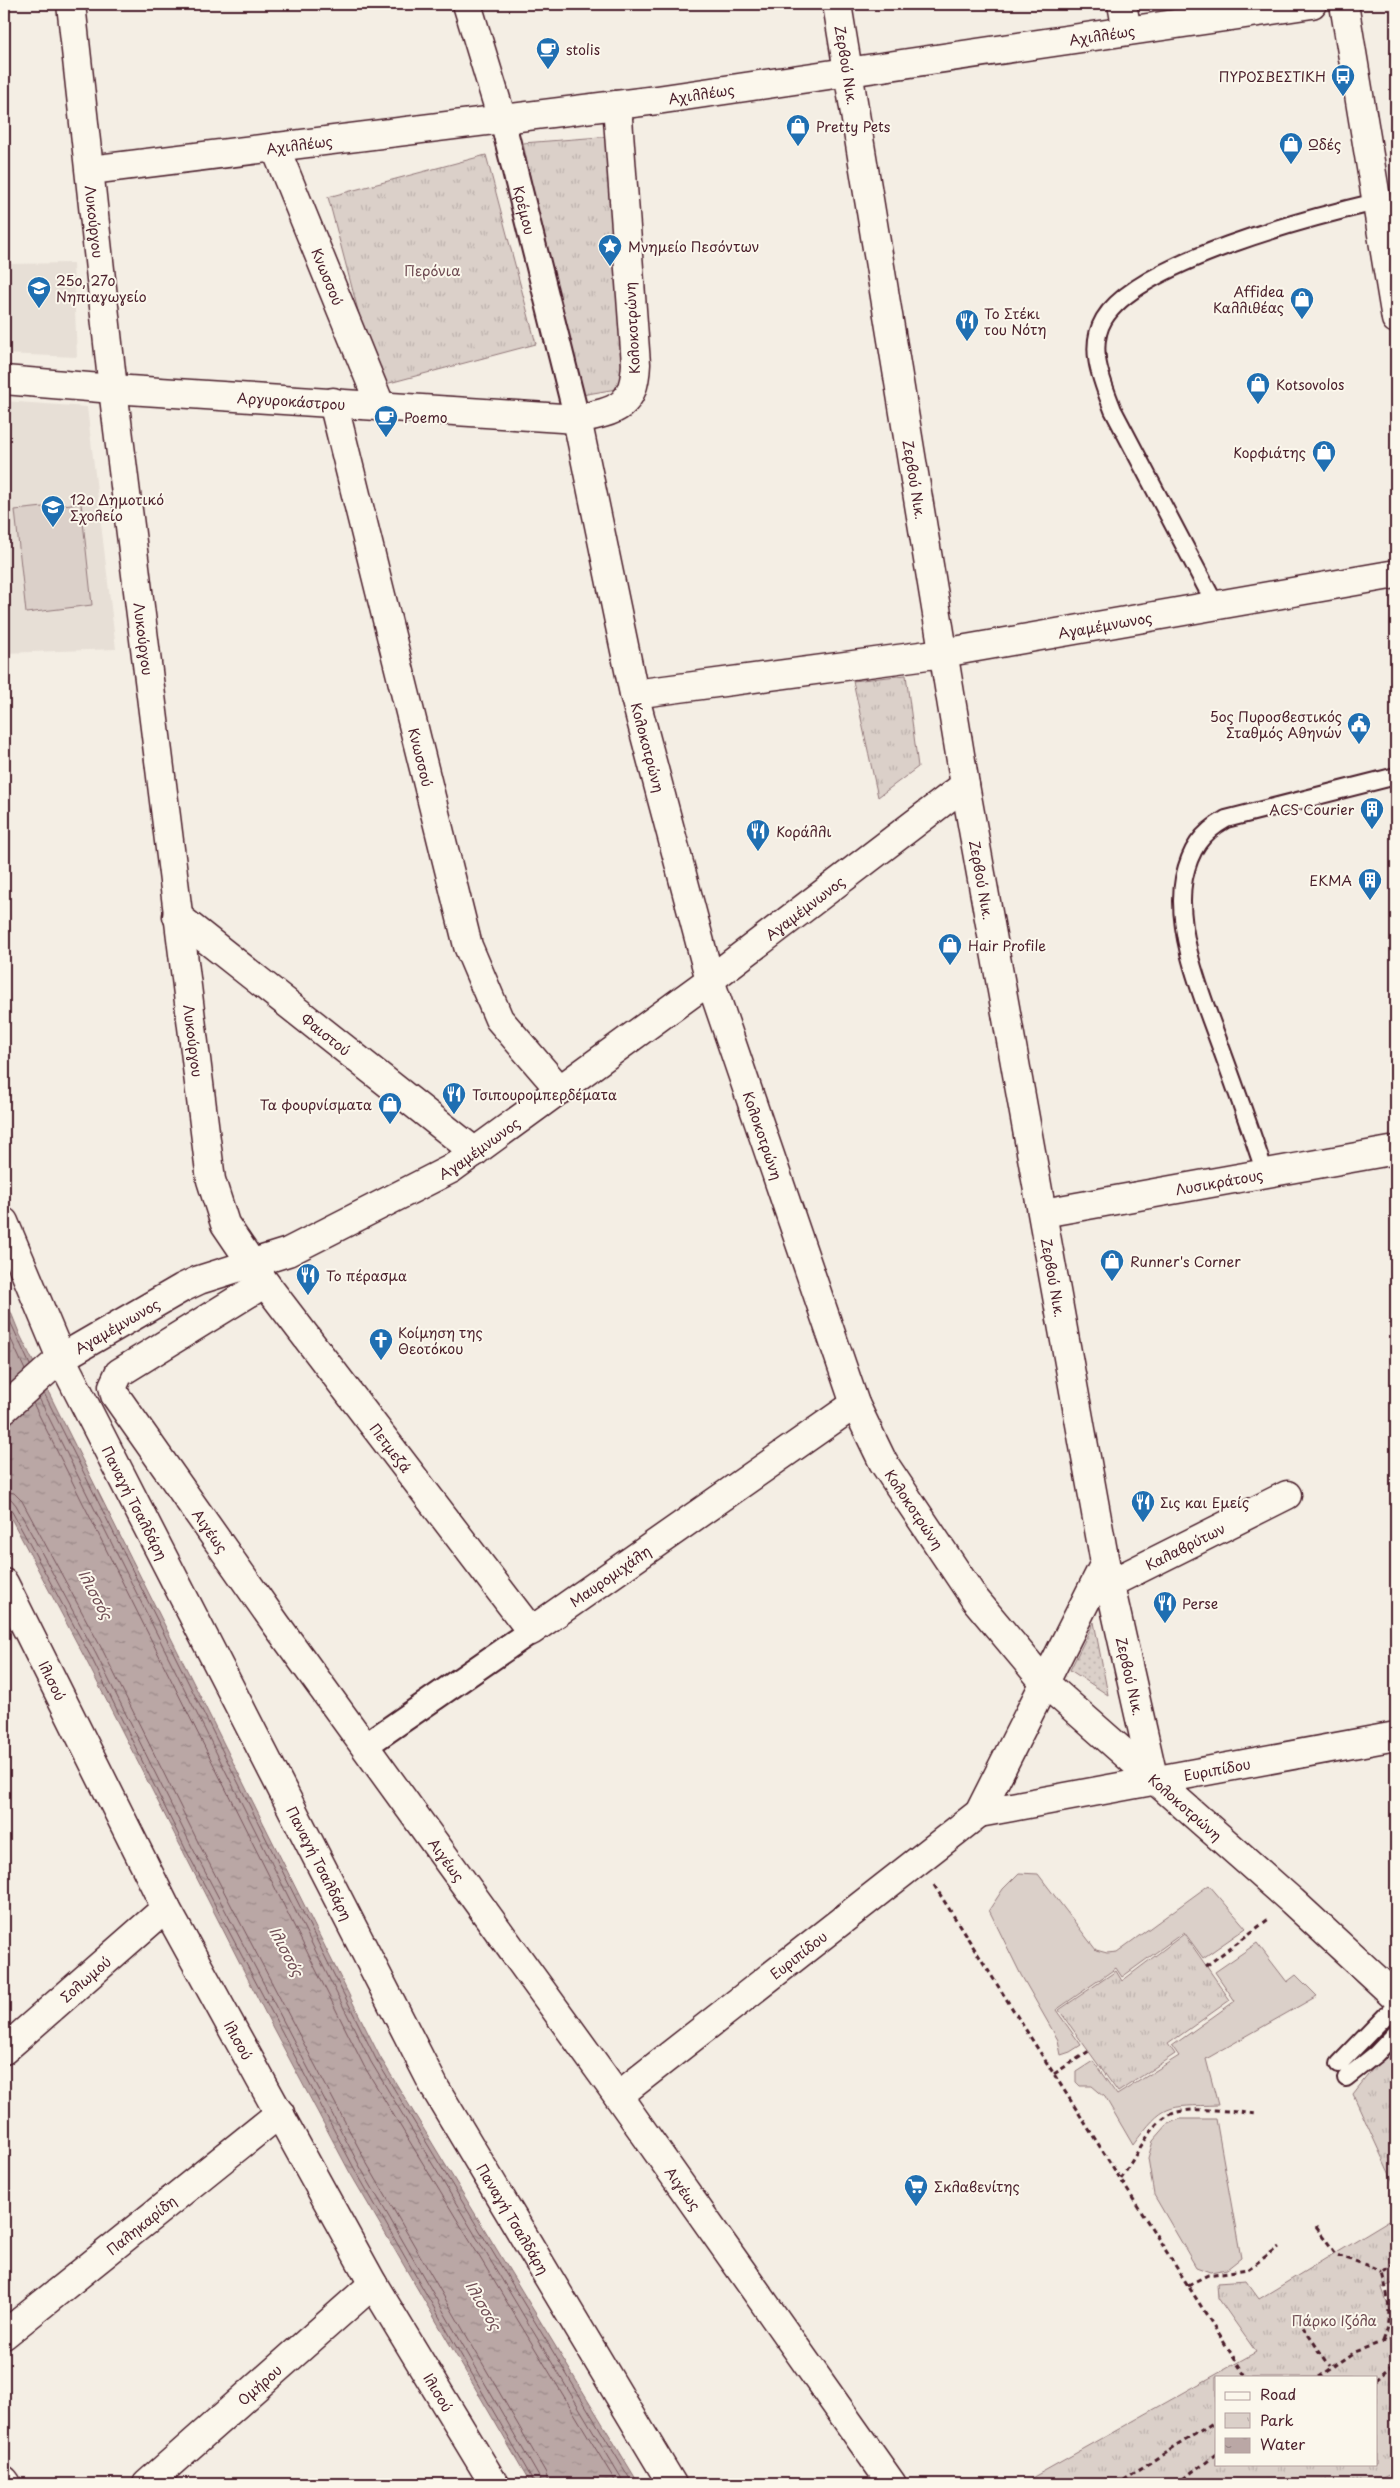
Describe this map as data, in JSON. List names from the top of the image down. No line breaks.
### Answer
{"streets":{"street":["Αχιλλέως","Ζερβού Νικ.","Κρέμου","Λυκούργου","Κνωσσού","Κολοκοτρώνη","Αργυροκάστρου","Αγαμέμνωνος","Φαιστού","Λυσικράτους","Πετμεζά","Παναγή Τσαλδάρη","Αιγέως","Καλαβρύτων","Μαυρομιχάλη","Ιλισού","Ευριπίδου","Σολωμού","Παληκαρίδη","Ομήρου"]},"crossings":[["Αχιλλέως","Ζερβού Νικ."],["Αχιλλέως","Κρέμου"],["Αχιλλέως","Λυκούργου"],["Αχιλλέως","Κνωσσού"],["Αχιλλέως","Κολοκοτρώνη"],["Ζερβού Νικ.","Κολοκοτρώνη"],["Ζερβού Νικ.","Αγαμέμνωνος"],["Ζερβού Νικ.","Λυσικράτους"],["Ζερβού Νικ.","Καλαβρύτων"],["Ζερβού Νικ.","Ευριπίδου"],["Κρέμου","Κολοκοτρώνη"],["Κρέμου","Αργυροκάστρου"],["Λυκούργου","Αργυροκάστρου"],["Λυκούργου","Αγαμέμνωνος"],["Λυκούργου","Φαιστού"],["Λυκούργου","Πετμεζά"],["Λυκούργου","Αιγέως"],["Κνωσσού","Αργυροκάστρου"],["Κνωσσού","Αγαμέμνωνος"],["Κολοκοτρώνη","Αργυροκάστρου"],["Κολοκοτρώνη","Αγαμέμνωνος"],["Κολοκοτρώνη","Μαυρομιχάλη"],["Κολοκοτρώνη","Ευριπίδου"],["Αγαμέμνωνος","Φαιστού"],["Αγαμέμνωνος","Πετμεζά"],["Αγαμέμνωνος","Παναγή Τσαλδάρη"],["Αγαμέμνωνος","Αιγέως"],["Πετμεζά","Αιγέως"],["Πετμεζά","Μαυρομιχάλη"],["Αιγέως","Μαυρομιχάλη"],["Αιγέως","Ευριπίδου"],["Καλαβρύτων","Ευριπίδου"],["Ιλισού","Σολωμού"],["Ιλισού","Παληκαρίδη"],["Ιλισού","Ομήρου"]],"water":["Ιλισσός"],"parks":["Περόνια","Πάρκο Ιζόλα"],"places":{"cafe":["stolis","Poemo"],"bus stop":["ΠΥΡΟΣΒΕΣΤΙΚΗ"],"shop":["Pretty Pets","Ωδές","Affidea Καλλιθέας","Kotsovolos","Κορφιάτης","Hair Profile","Τα φουρνίσματα","Runner's Corner"],"place":["Μνημείο Πεσόντων"],"school or university":["25ο, 27ο Νηπιαγωγείο","12ο Δημοτικό Σχολείο"],"restaurant":["Το Στέκι του Νότη","Κοράλλι","Τσιπουρομπερδέματα","Το πέρασμα","Σις και Εμείς","Perse"],"public building":["5ος Πυροσβεστικός Σταθμός Αθηνών"],"building":["ACS Courier","ΕΚΜΑ"],"church":["Κοίμηση της Θεοτόκου"],"supermarket":["Σκλαβενίτης"]},"legend":["Road","Park","Water"]}
